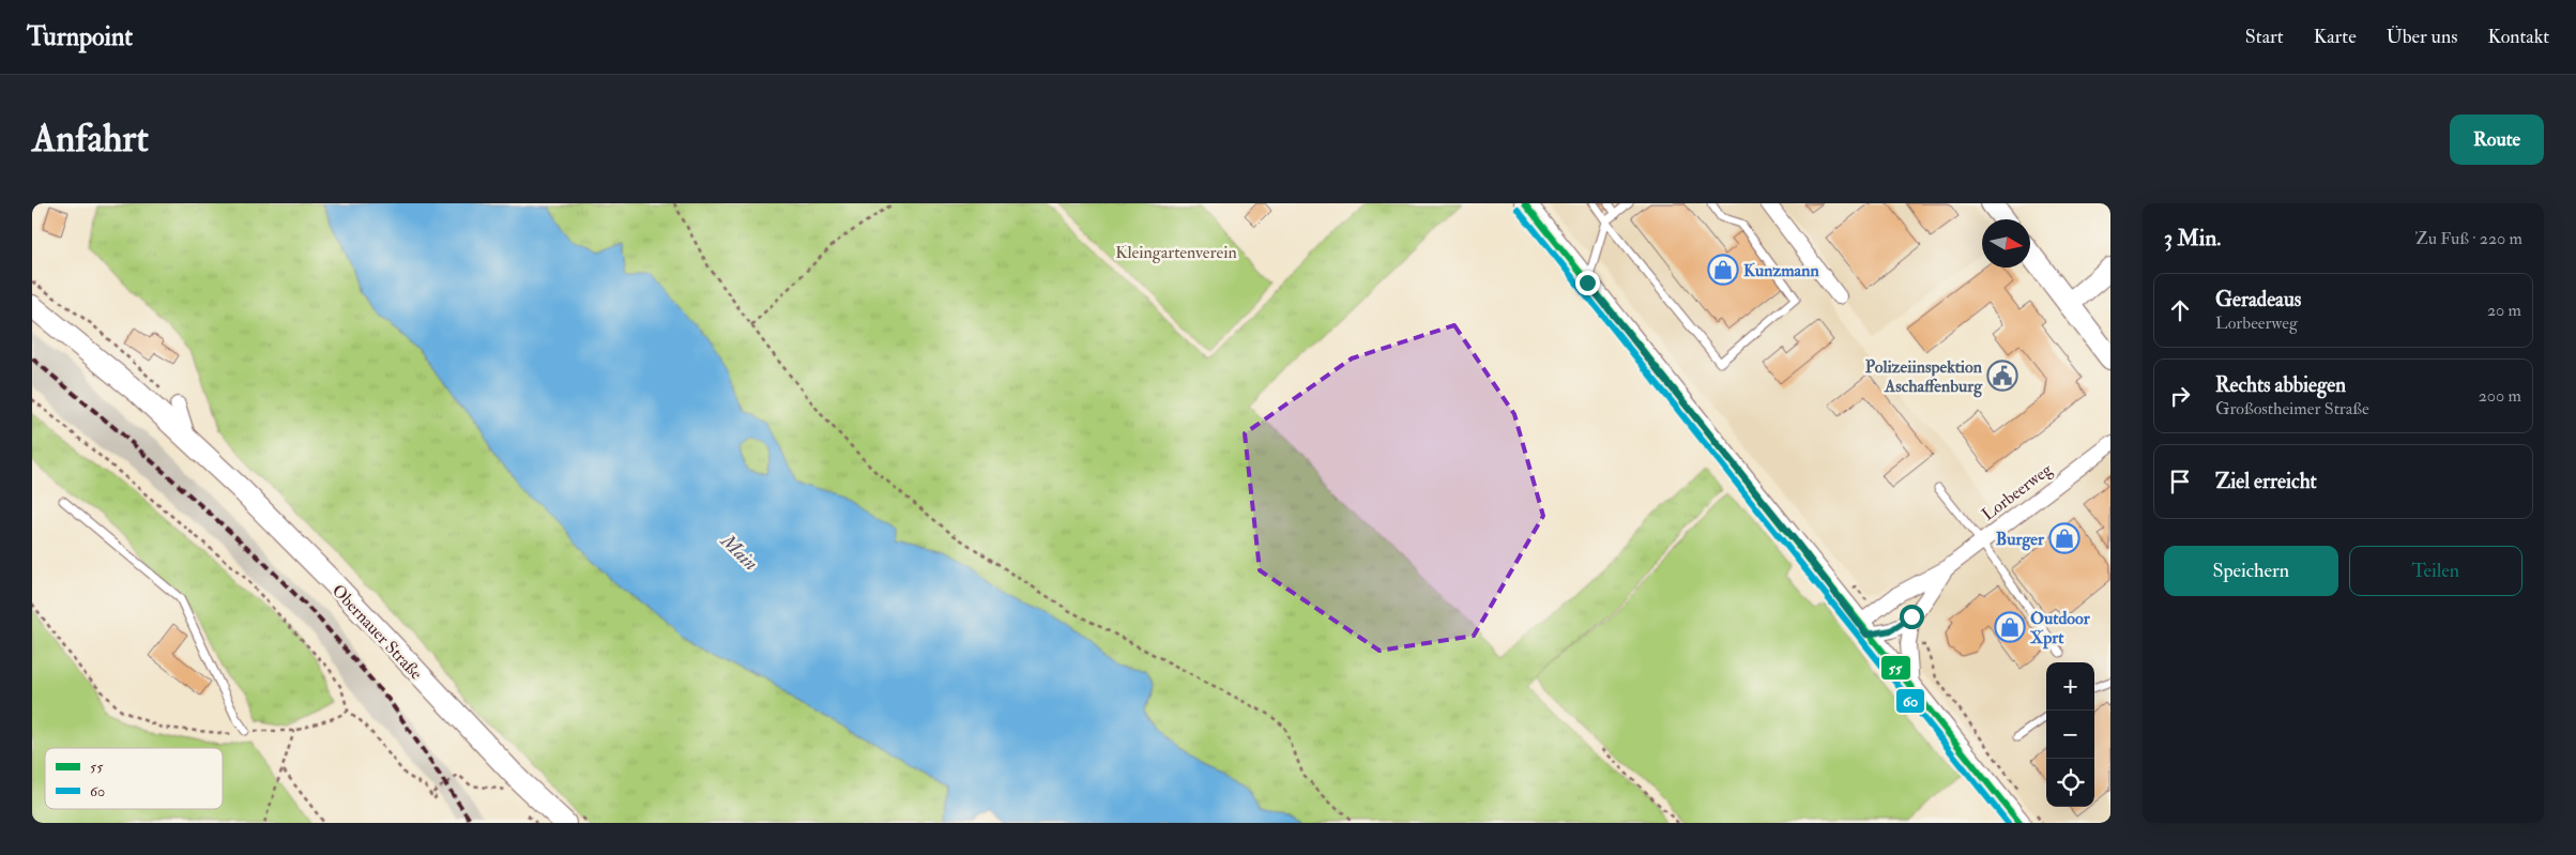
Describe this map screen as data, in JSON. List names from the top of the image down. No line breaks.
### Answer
{"streets":{"main road":["Obernauer Straße"],"street":["Lorbeerweg"]},"water":["Main"],"parks":["Kleingartenverein"],"places":{"shop":["Kunzmann","Burger","Outdoor Xprt"],"public building":["Polizeiinspektion Aschaffenburg"]},"lines":["transit line 55","transit line 60"],"legend":["55","60"],"north":"right","page":{"header":"Turnpoint","nav":["Start","Karte","Über uns","Kontakt"],"buttons":["Route",["Speichern","Teilen"]],"title":"Anfahrt","heading":["3 Min.","Zu Fuß · 220 m"],"list":[["Geradeaus","Lorbeerweg","20 m"],["Rechts abbiegen","Großostheimer Straße","200 m"],"Ziel erreicht"],"map_buttons":["+","−"]}}
